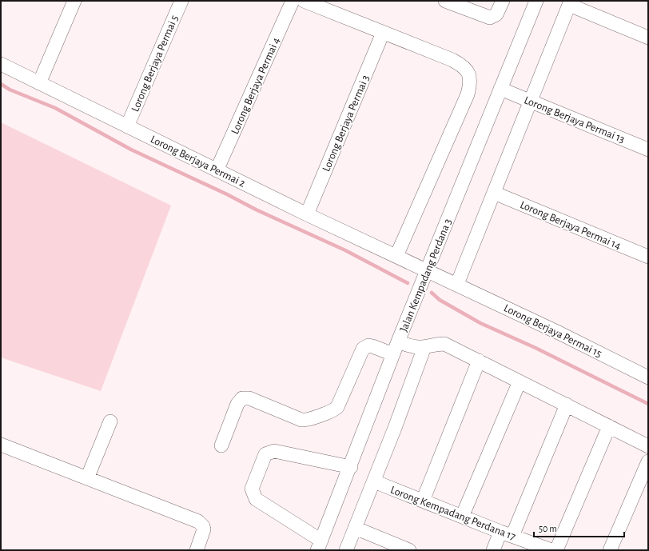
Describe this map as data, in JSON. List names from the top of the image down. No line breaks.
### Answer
{"streets":{"street":["Lorong Berjaya Permai 5","Lorong Berjaya Permai 4","Lorong Berjaya Permai 13","Lorong Berjaya Permai 3","Lorong Berjaya Permai 2","Lorong Berjaya Permai 14","Jalan Kempadang Perdana 3","Lorong Berjaya Permai 15","Lorong Kempadang Perdana 17"]},"crossings":[["Lorong Berjaya Permai 5","Lorong Berjaya Permai 2"],["Lorong Berjaya Permai 4","Lorong Berjaya Permai 2"],["Lorong Berjaya Permai 13","Jalan Kempadang Perdana 3"],["Lorong Berjaya Permai 3","Lorong Berjaya Permai 2"],["Lorong Berjaya Permai 2","Jalan Kempadang Perdana 3"],["Lorong Berjaya Permai 2","Lorong Berjaya Permai 15"],["Jalan Kempadang Perdana 3","Lorong Berjaya Permai 15"]],"scale_bar":"50 m"}
